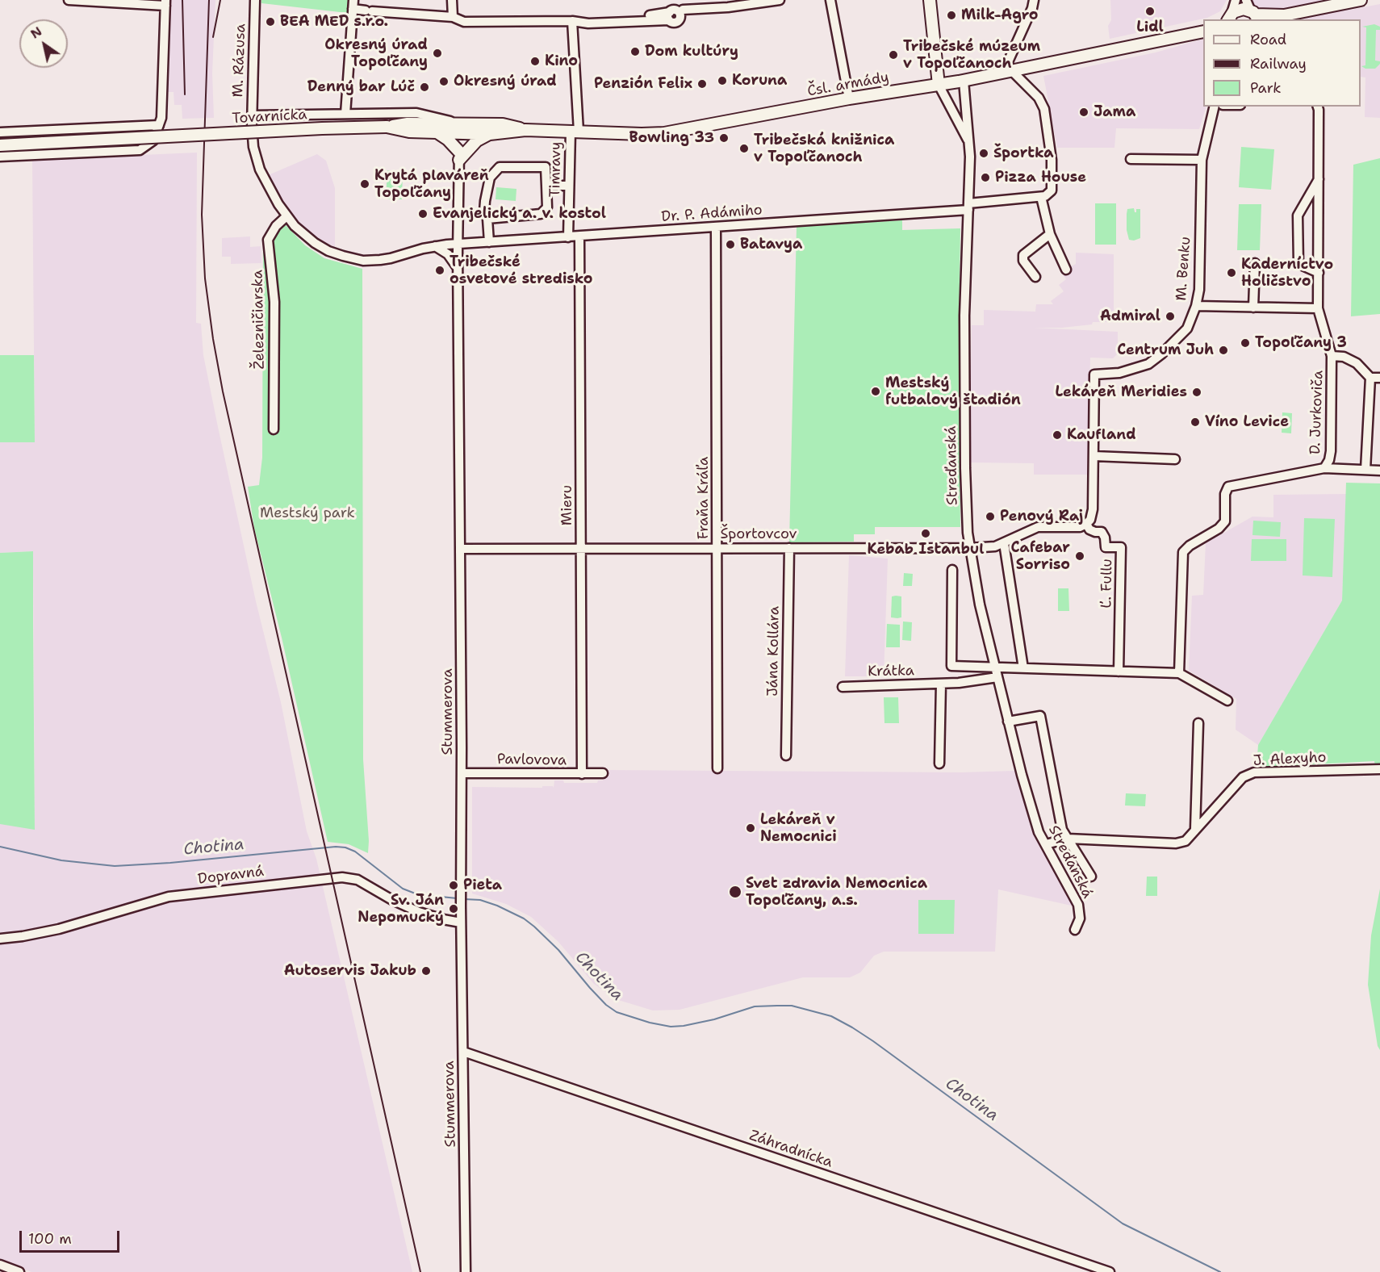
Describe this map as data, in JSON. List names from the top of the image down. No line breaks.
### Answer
{"streets":{"main road":["Čsl. armády","Tovarnícka"],"street":["M. Rázusa","Timravy","Dr. P. Adámiho","M. Benku","Železničiarska","D. Jurkoviča","Streďanská","Fraňa Kráľa","Mieru","Športovcov","Ľ. Fullu","Jána Kollára","Krátka","Stummerova","J. Alexyho","Pavlovova","Dopravná","Záhradnícka"]},"crossings":[["M. Rázusa","Dr. P. Adámiho"],["M. Rázusa","Železničiarska"],["M. Rázusa","Stummerova"],["Čsl. armády","Tovarnícka"],["Čsl. armády","Timravy"],["Čsl. armády","Streďanská"],["Timravy","Dr. P. Adámiho"],["Dr. P. Adámiho","Streďanská"],["Dr. P. Adámiho","Fraňa Kráľa"],["Dr. P. Adámiho","Mieru"],["Dr. P. Adámiho","Stummerova"],["Streďanská","Športovcov"],["Streďanská","Krátka"],["Streďanská","J. Alexyho"],["Fraňa Kráľa","Športovcov"],["Mieru","Športovcov"],["Mieru","Pavlovova"],["Športovcov","Ľ. Fullu"],["Športovcov","Jána Kollára"],["Športovcov","Stummerova"],["Stummerova","Pavlovova"],["Stummerova","Dopravná"],["Stummerova","Záhradnícka"]],"water":["Chotina"],"parks":["Mestský park"],"places":["Lidl","Milk-Agro","BEA MED s.r.o.","Dom kultúry","Okresný úrad Topoľčany","Tribečské múzeum v Topoľčanoch","Kino","Koruna","Okresný úrad","Penzión Felix","Denný bar Lúč","Jama","Bowling 33","Tribečská knižnica v Topoľčanoch","Športka","Pizza House","Krytá plaváreň Topoľčany","Evanjelický a. v. kostol","Batavya","Tribečské osvetové stredisko","Kaderníctvo Holičstvo","Admiral","Topoľčany 3","Centrum Juh","Mestský futbalový štadión","Lekáreň Meridies","Víno Levice","Kaufland","Penový Raj","Kebab Istanbul","Cafebar Sorriso","Lekáreň v Nemocnici","Pieta","Svet zdravia Nemocnica Topoľčany, a.s.","Sv. Ján Nepomucký","Autoservis Jakub"],"legend":["Road","Railway","Park"],"scale_bar":"100 m","north":"top left"}
